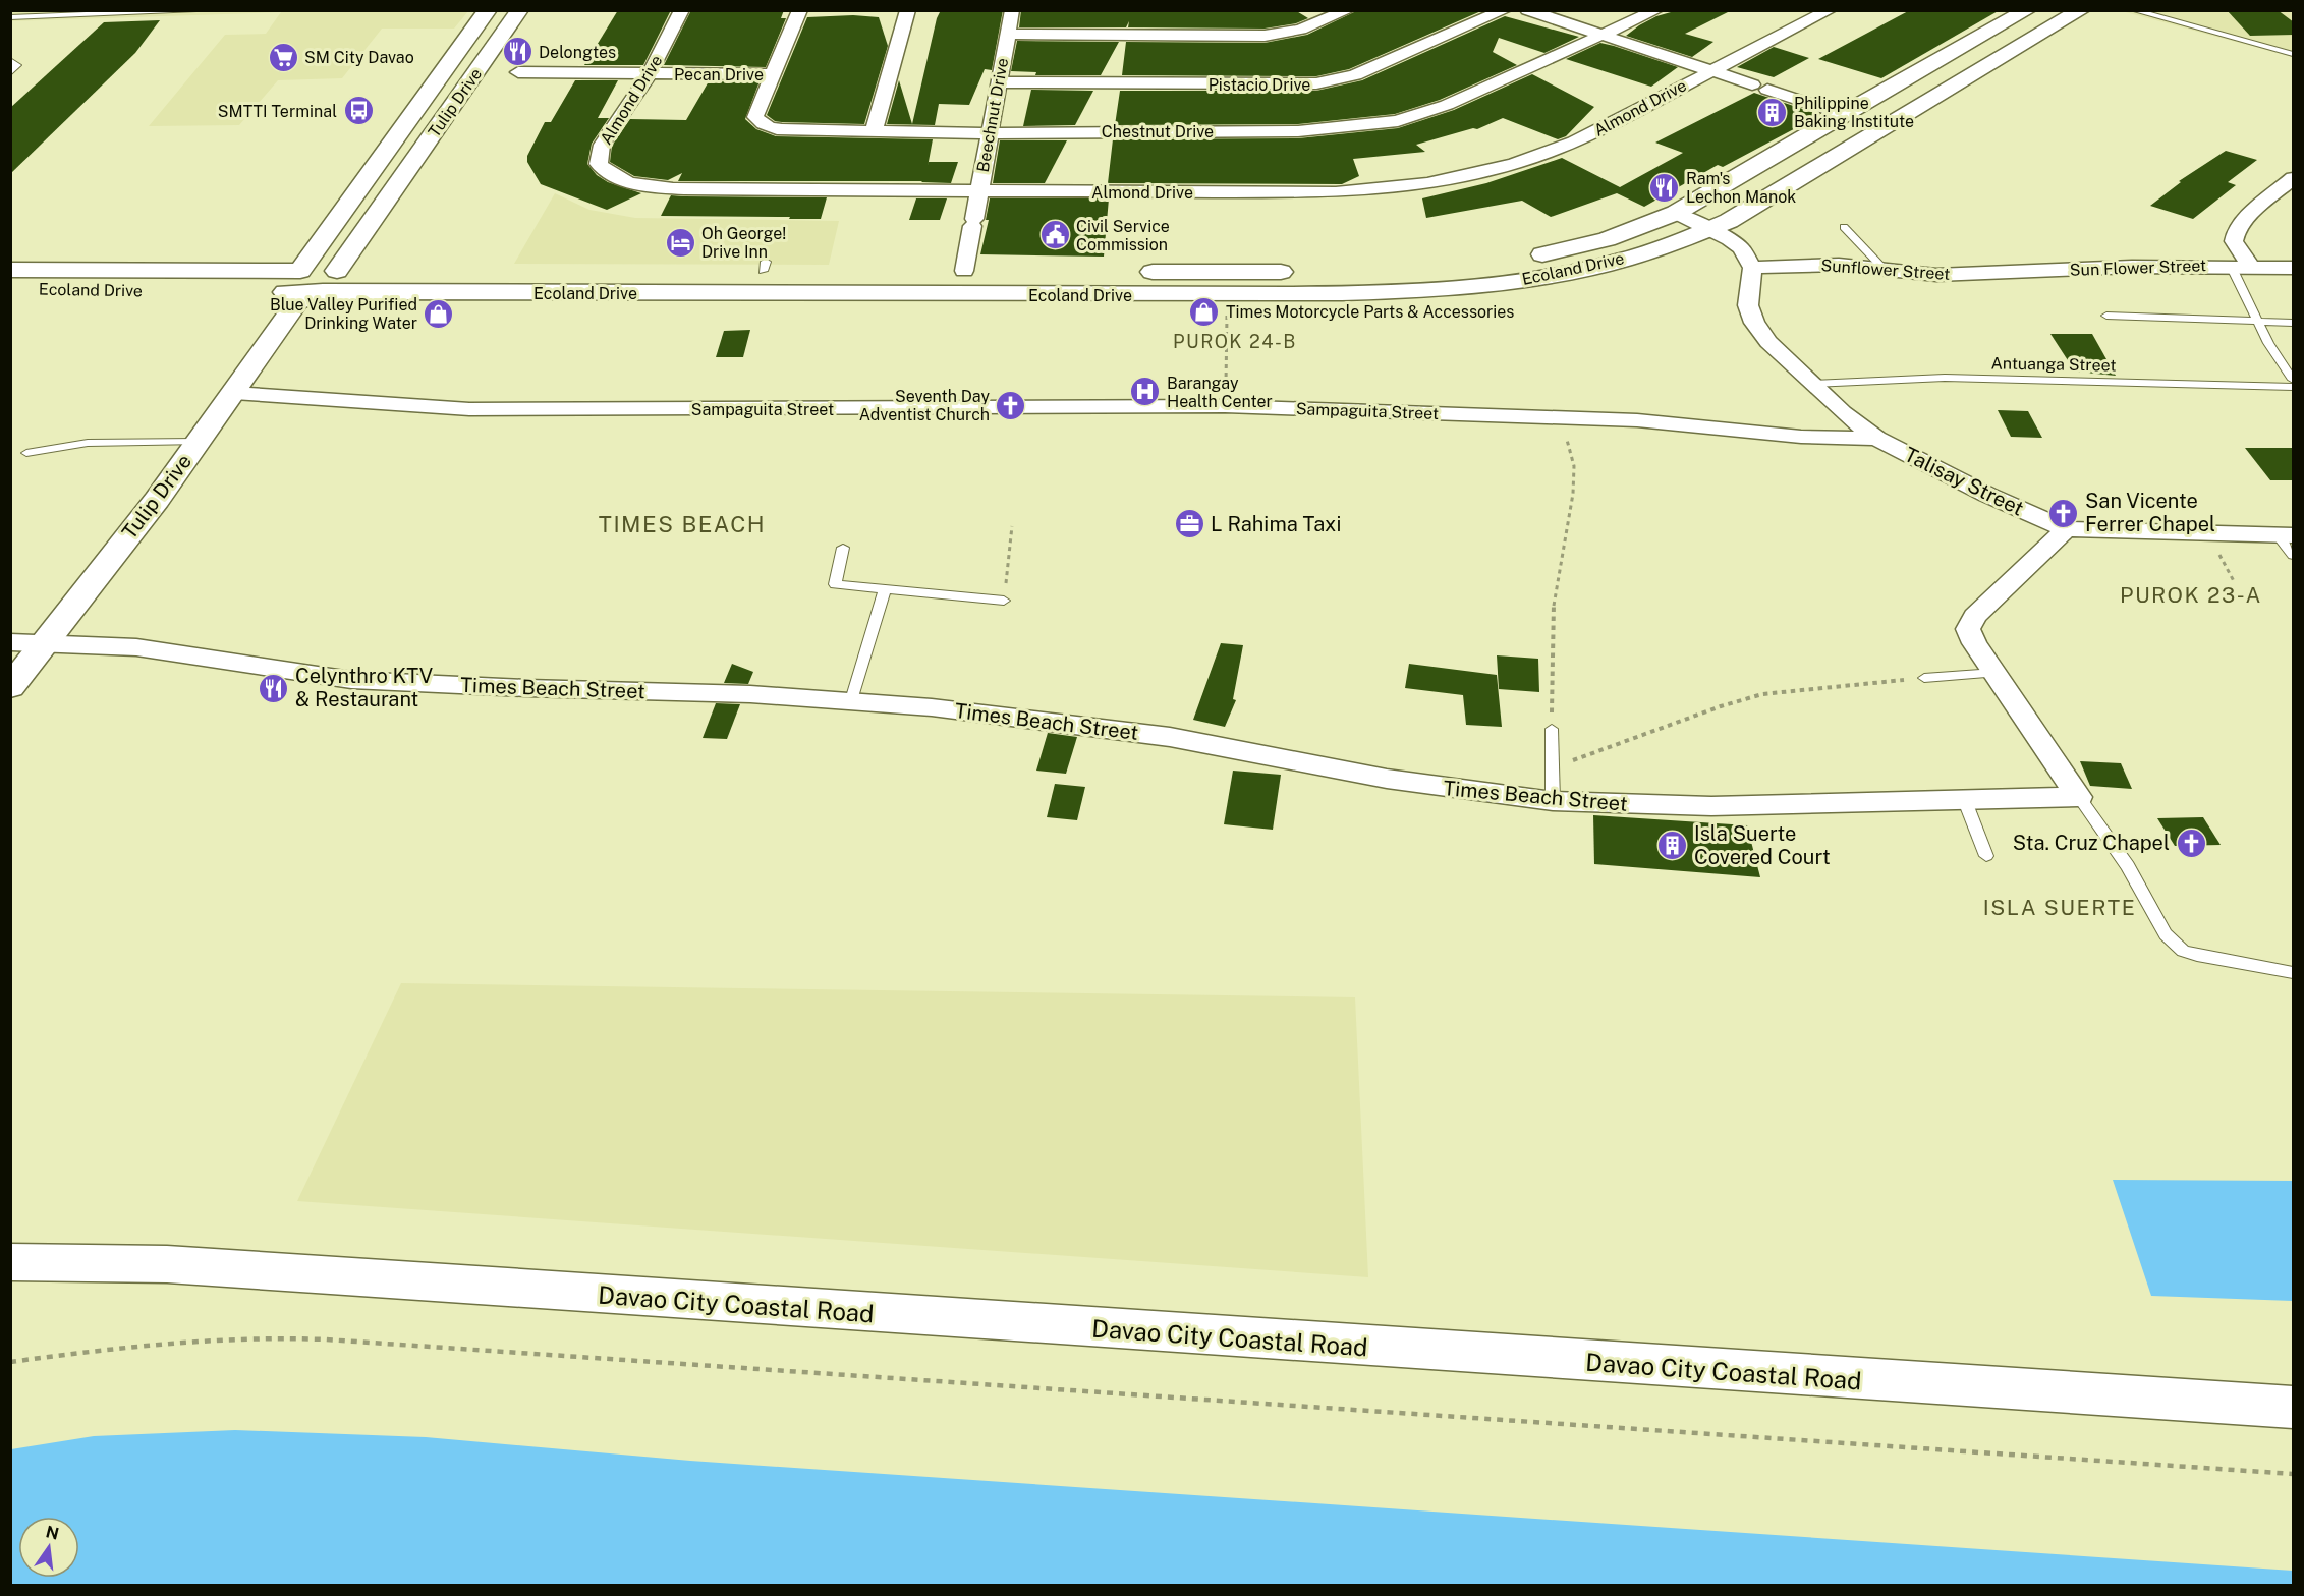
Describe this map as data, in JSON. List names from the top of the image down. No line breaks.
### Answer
{"streets":{"main road":["Tulip Drive","Ecoland Drive","Davao City Coastal Road"],"street":["Pecan Drive","Pistacio Drive","Almond Drive","Beechnut Drive","Chestnut Drive","Sun Flower Street","Sunflower Street","Sampaguita Street","Talisay Street","Times Beach Street"],"lane":["Antuanga Street"]},"crossings":[["Pecan Drive","Almond Drive"],["Pecan Drive","Chestnut Drive"],["Pistacio Drive","Beechnut Drive"],["Almond Drive","Beechnut Drive"],["Tulip Drive","Ecoland Drive"],["Tulip Drive","Sampaguita Street"],["Tulip Drive","Times Beach Street"],["Beechnut Drive","Chestnut Drive"],["Sun Flower Street","Sunflower Street"],["Sunflower Street","Talisay Street"],["Antuanga Street","Talisay Street"],["Sampaguita Street","Talisay Street"]],"districts":["PUROK 24-B","TIMES BEACH","PUROK 23-A","ISLA SUERTE"],"places":{"restaurant":["Delongtes","Ram's Lechon Manok","Celynthro KTV & Restaurant"],"supermarket":["SM City Davao"],"bus stop":["SMTTI Terminal"],"building":["Philippine Baking Institute","Isla Suerte Covered Court"],"public building":["Civil Service Commission"],"hotel":["Oh George! Drive Inn"],"shop":["Times Motorcycle Parts & Accessories","Blue Valley Purified Drinking Water"],"hospital":["Barangay Health Center"],"church":["Seventh Day Adventist Church","San Vicente Ferrer Chapel","Sta. Cruz Chapel"],"office":["L Rahima Taxi"]},"north":"top"}
